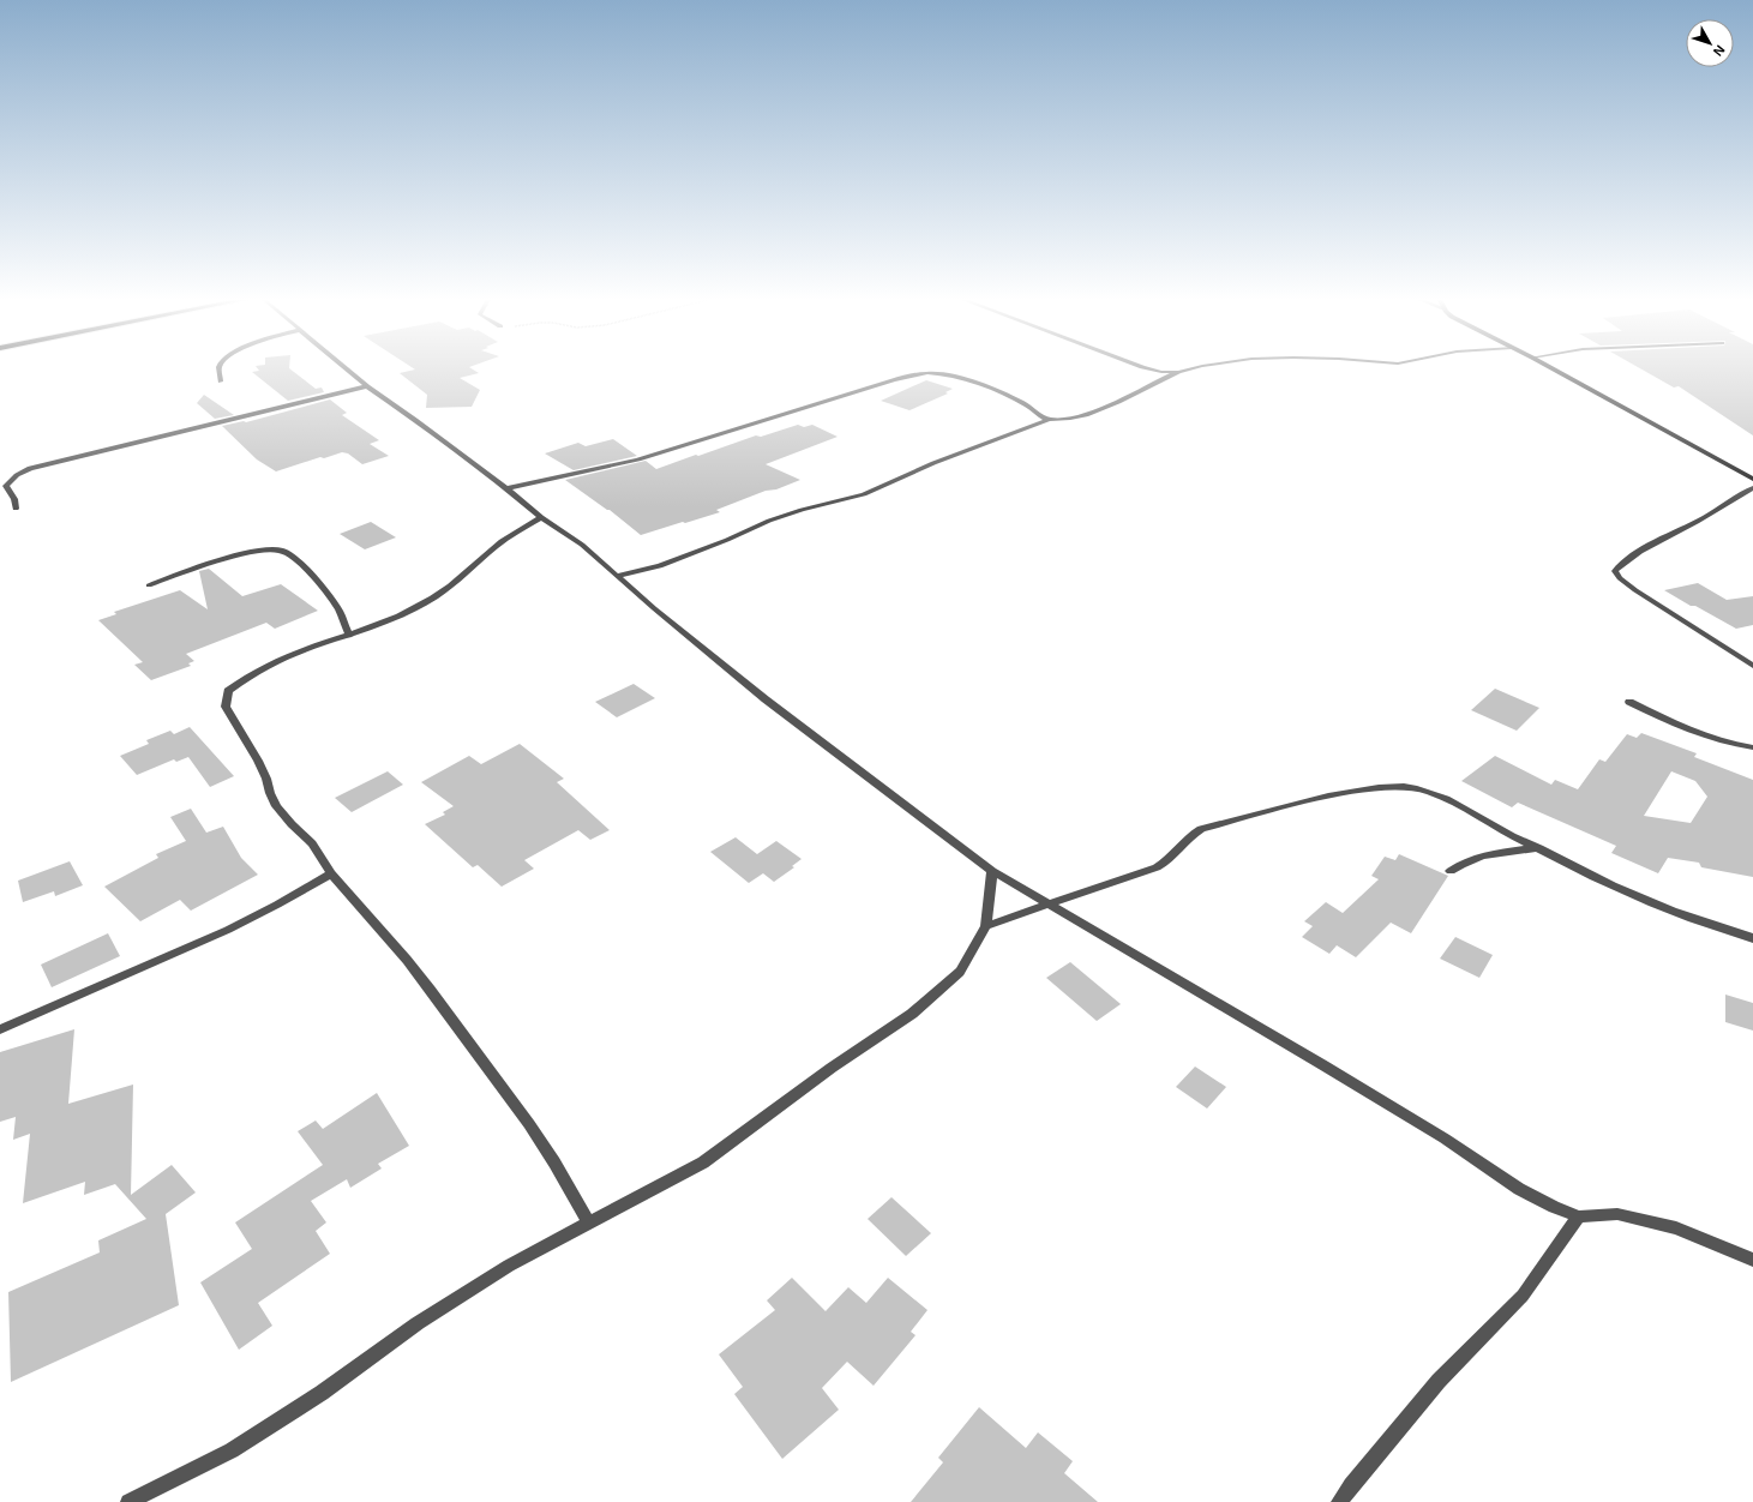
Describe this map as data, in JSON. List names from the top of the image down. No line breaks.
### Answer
{"north":"bottom right"}
